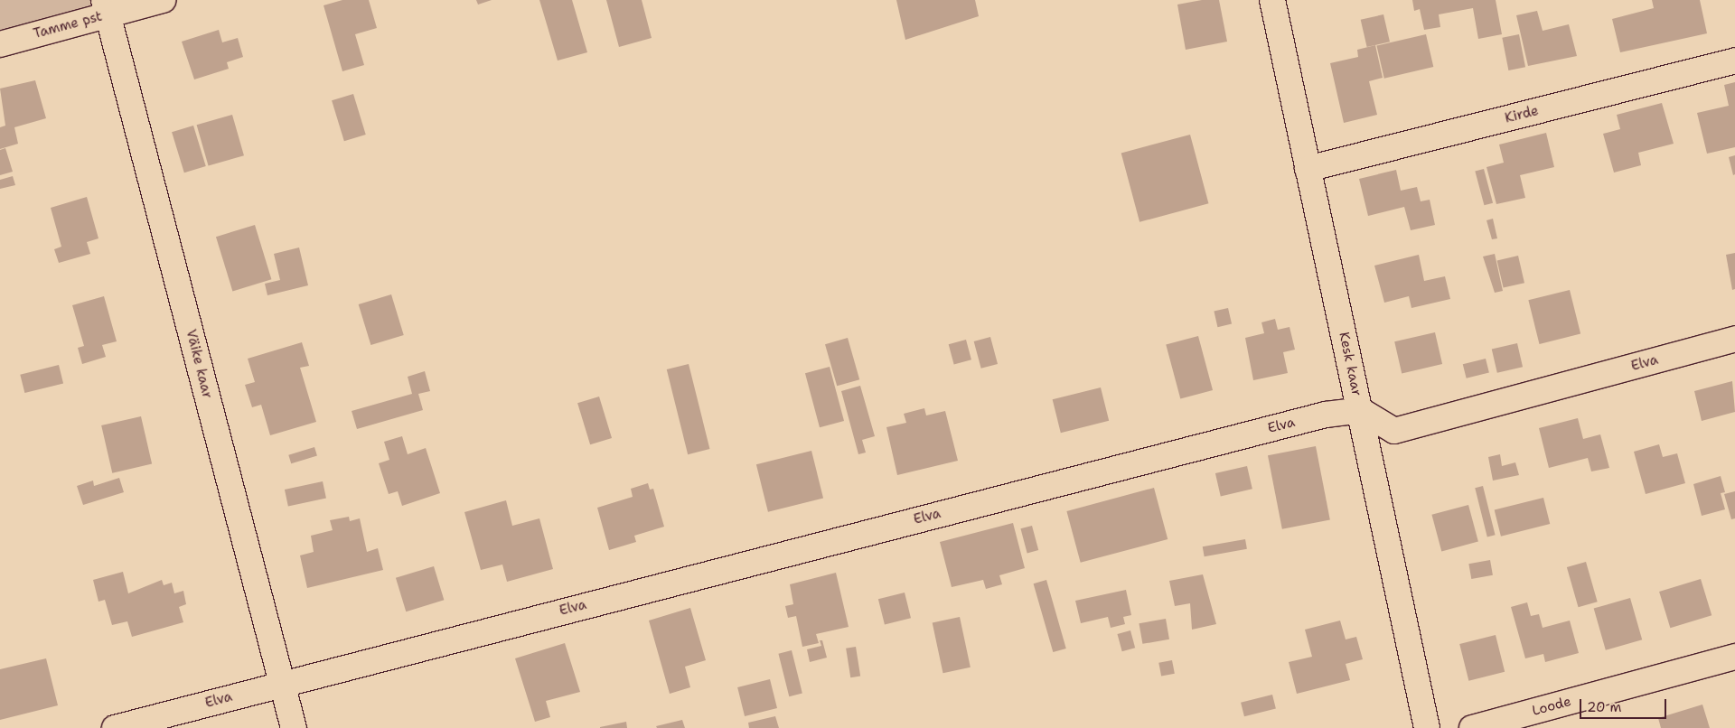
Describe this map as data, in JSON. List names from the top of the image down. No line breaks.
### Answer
{"streets":{"street":["Tamme pst","Kirde","Elva","Väike kaar","Kesk kaar","Loode"]},"crossings":[["Tamme pst","Väike kaar"],["Kirde","Kesk kaar"],["Elva","Väike kaar"],["Elva","Kesk kaar"]],"scale_bar":"20 m"}
